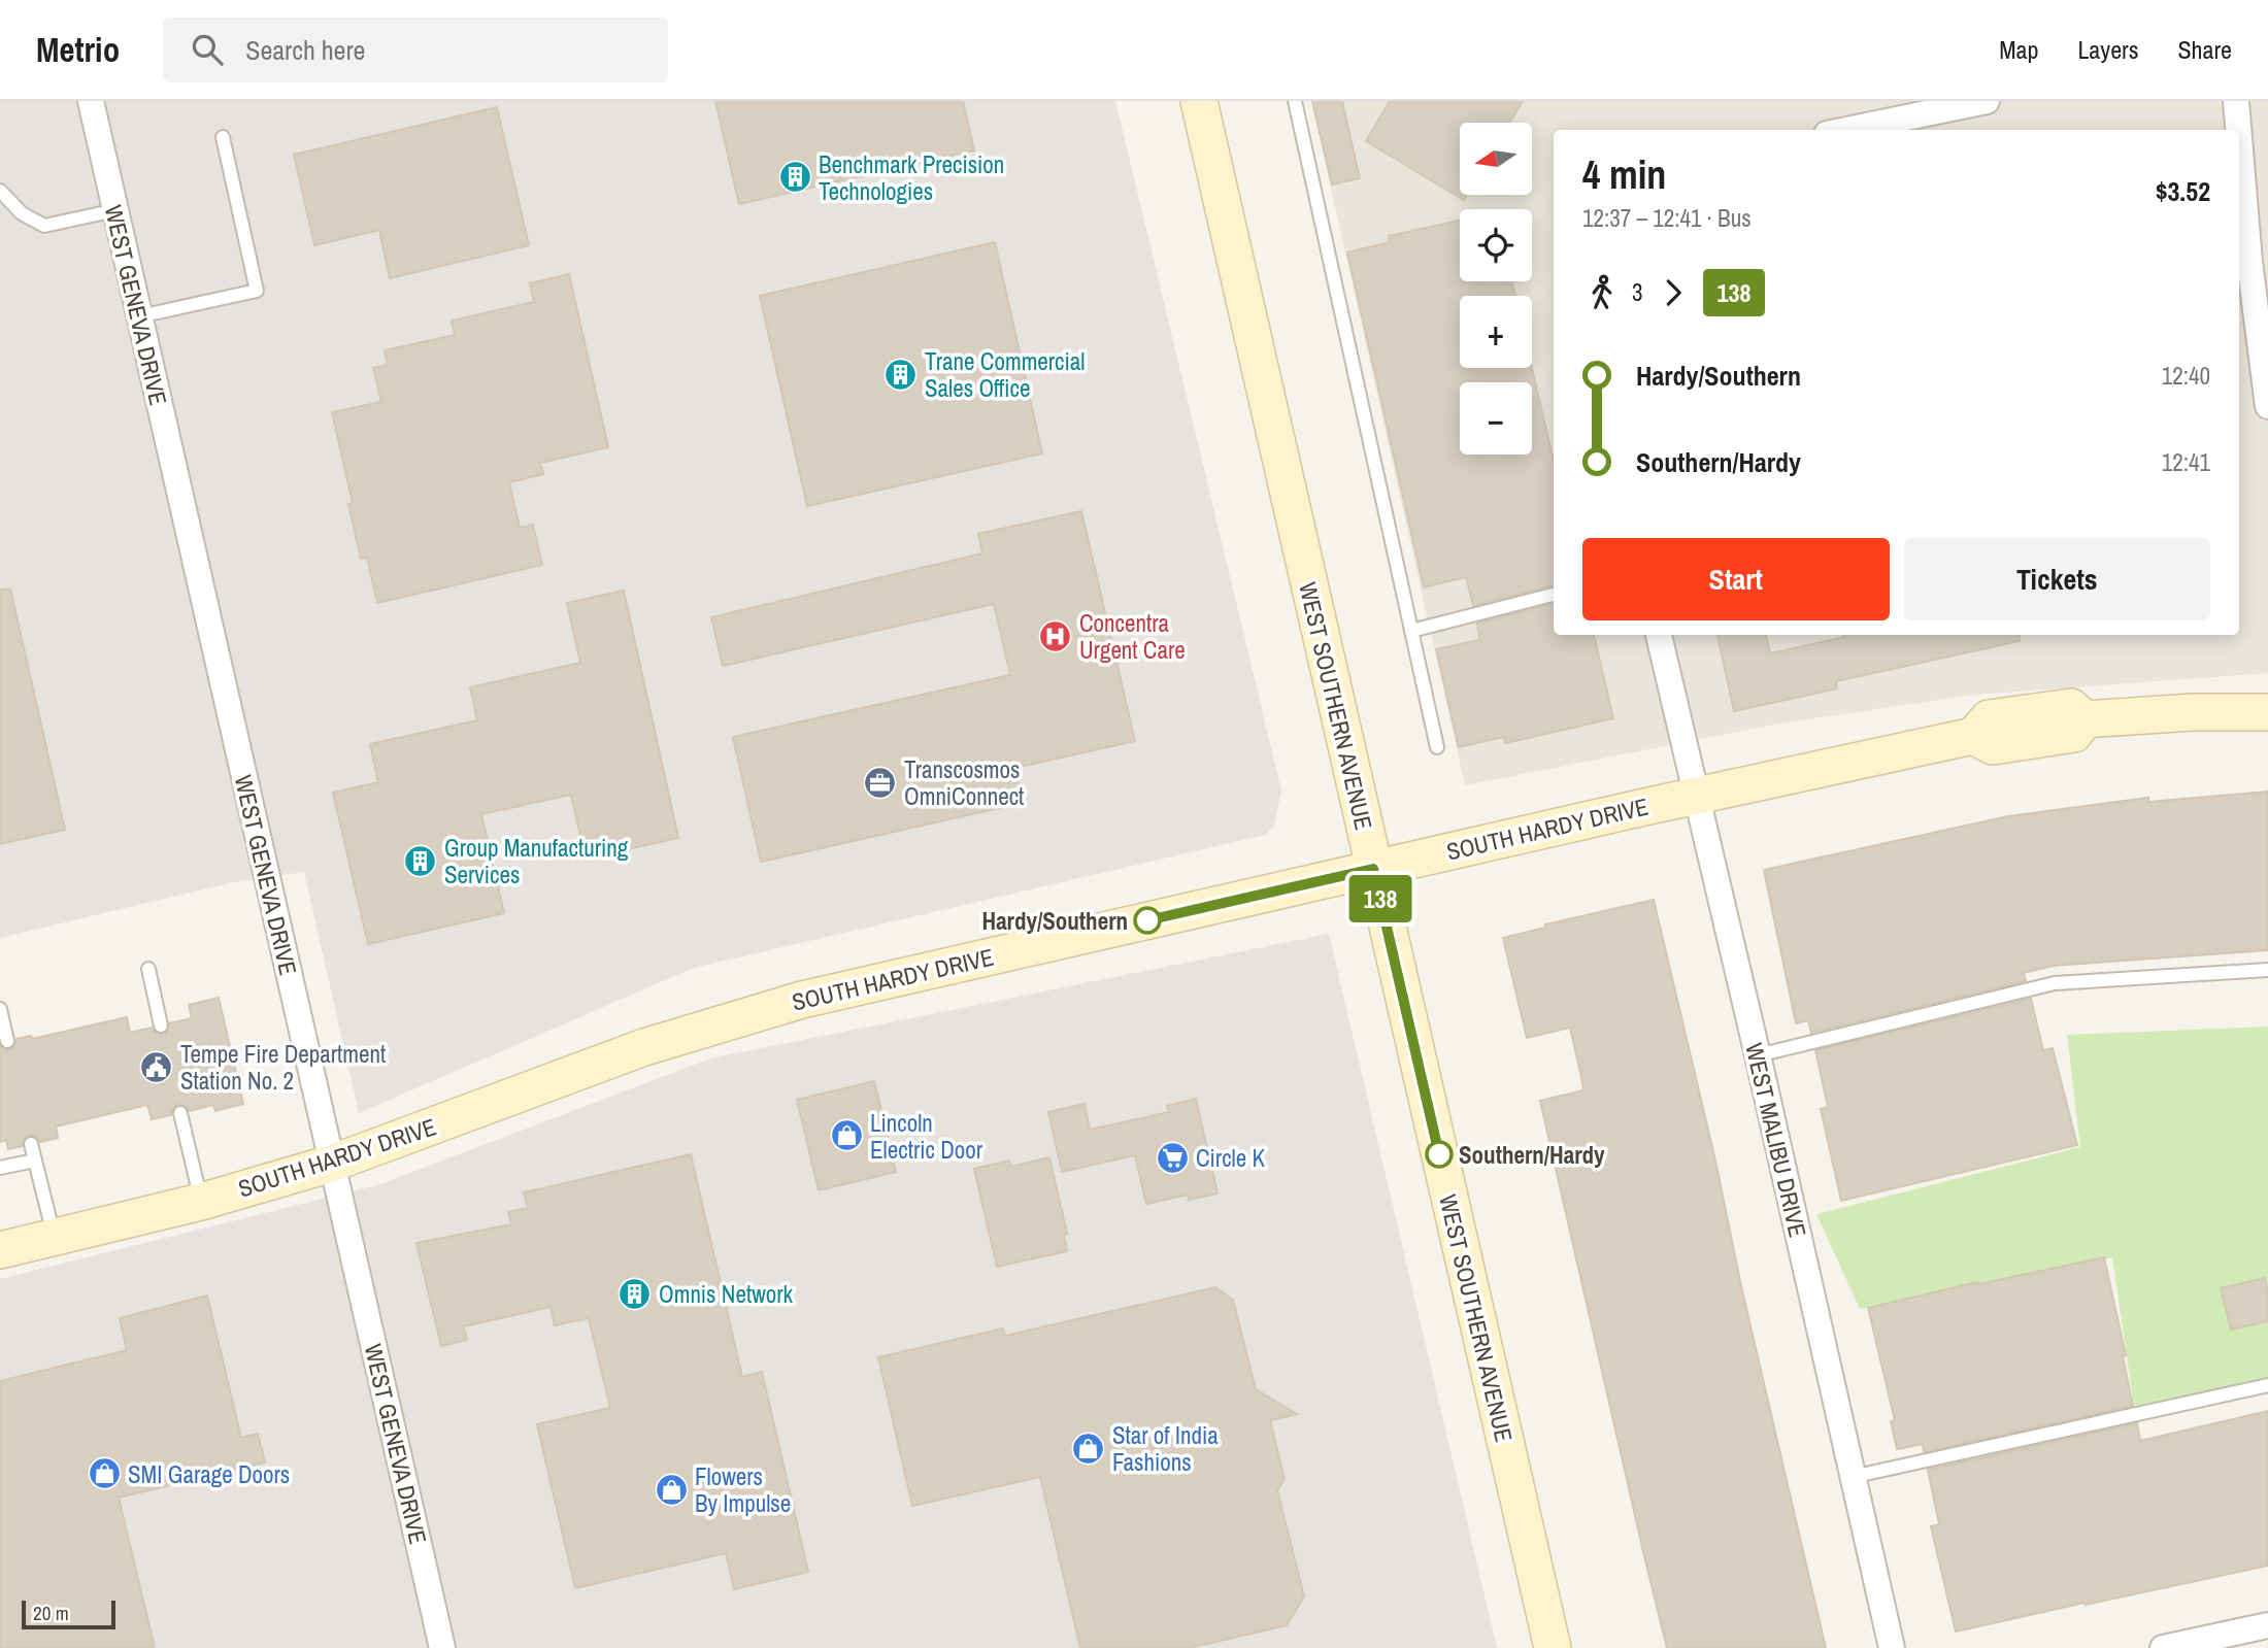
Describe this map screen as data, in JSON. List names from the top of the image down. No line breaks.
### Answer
{"streets":{"street":["WEST GENEVA DRIVE","WEST SOUTHERN AVENUE","SOUTH HARDY DRIVE","WEST MALIBU DRIVE"]},"crossings":[["WEST GENEVA DRIVE","SOUTH HARDY DRIVE"],["WEST SOUTHERN AVENUE","SOUTH HARDY DRIVE"],["SOUTH HARDY DRIVE","WEST MALIBU DRIVE"]],"places":{"building":["Benchmark Precision Technologies","Trane Commercial Sales Office","Group Manufacturing Services","Omnis Network"],"hospital":["Concentra Urgent Care"],"office":["Transcosmos OmniConnect"],"other":["Hardy/Southern","Southern/Hardy"],"public building":["Tempe Fire Department Station No. 2"],"shop":["Lincoln Electric Door","Star of India Fashions","SMI Garage Doors","Flowers By Impulse"],"supermarket":["Circle K"]},"lines":["bus line 138"],"scale_bar":"20 m","north":"left","page":{"header":"Metrio","search":"Search here","nav":["Map","Layers","Share"],"on_map":"138","map_buttons":["+","−"],"heading":["4 min","12:37 – 12:41 · Bus","$3.52"],"legs":["3","138"],"list":[{"name":"Hardy/Southern","value":"12:40"},{"name":"Southern/Hardy","value":"12:41"}],"buttons":["Start","Tickets"],"scale":"20 m"}}
